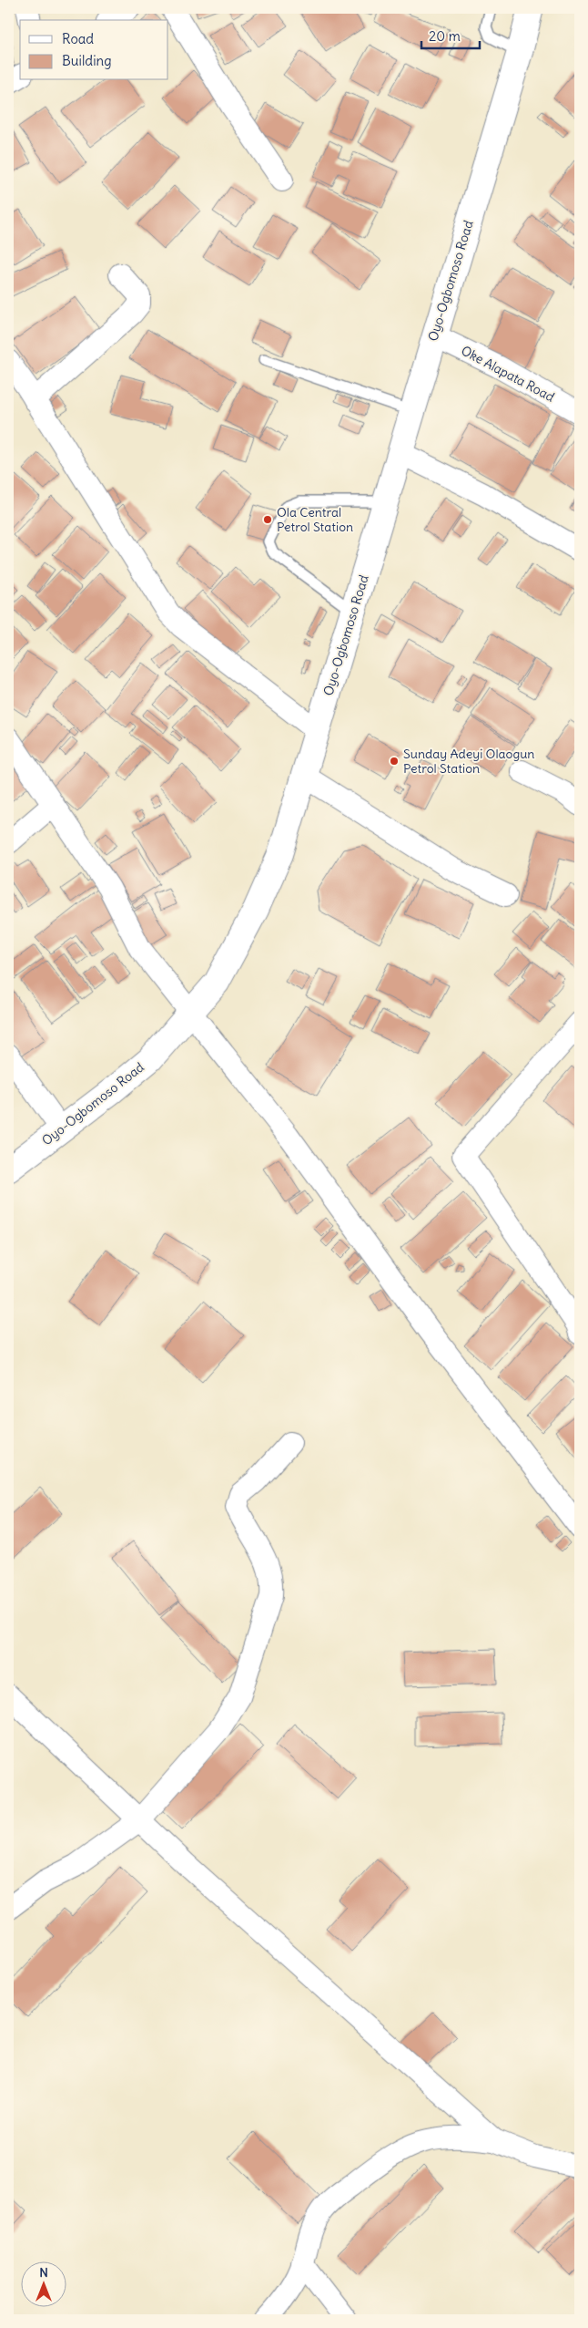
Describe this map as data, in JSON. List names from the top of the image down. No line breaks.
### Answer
{"streets":{"highway":["Oyo-Ogbomoso Road"],"street":["Oke Alapata Road"]},"crossings":[["Oyo-Ogbomoso Road","Oke Alapata Road"]],"places":["Ola Central Petrol Station","Sunday Adeyi Olaogun Petrol Station"],"legend":["Road","Building"],"scale_bar":"20 m","north":"top"}
